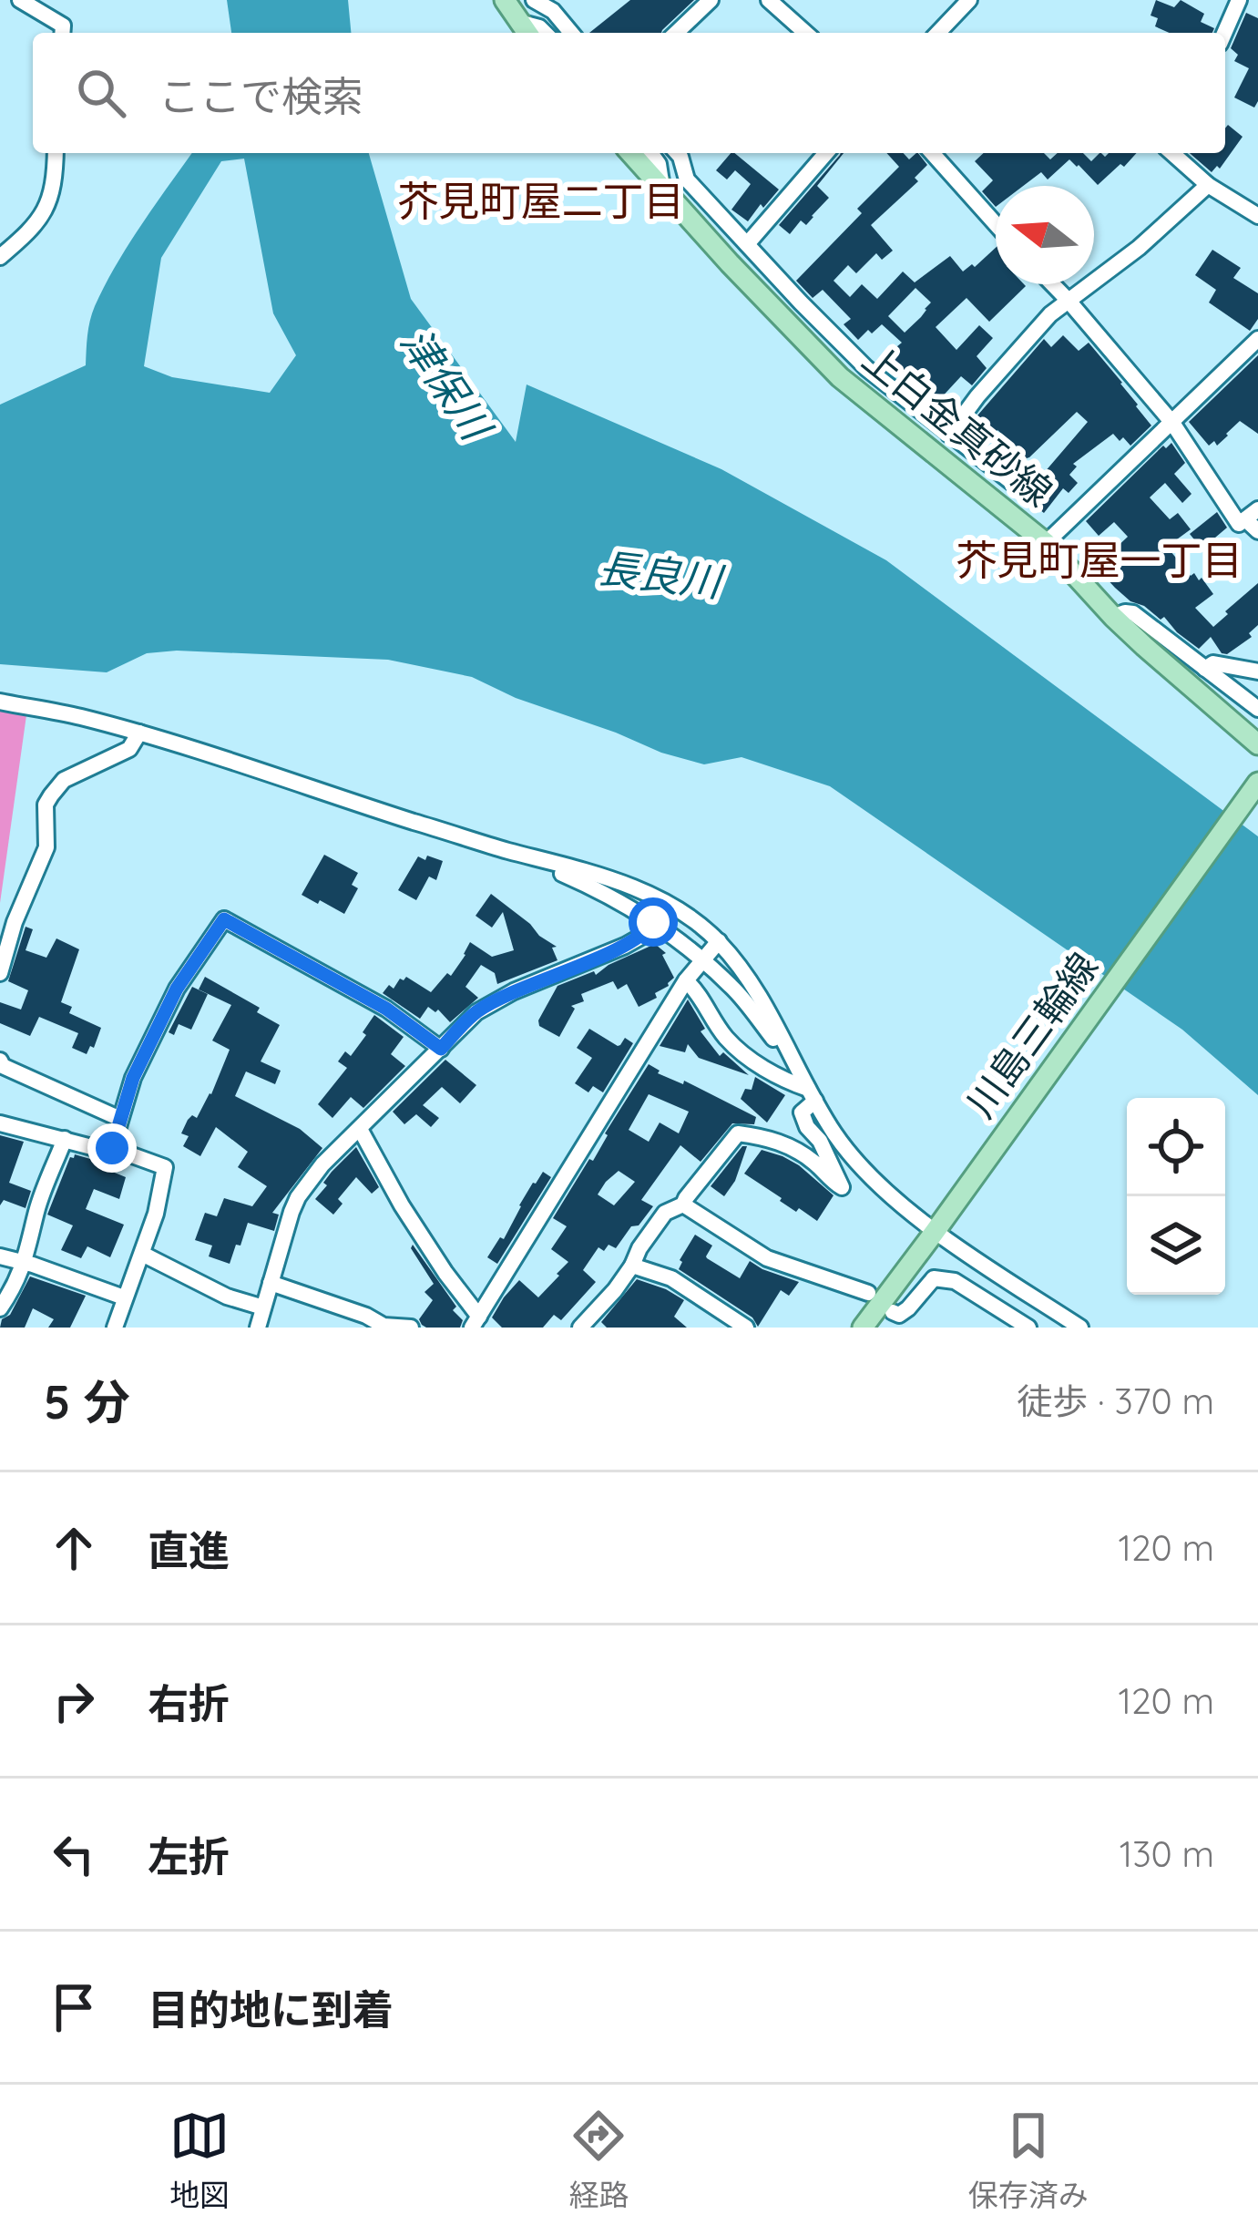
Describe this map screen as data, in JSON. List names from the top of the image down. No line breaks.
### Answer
{"streets":{"main road":["上白金真砂線","川島三輪線"]},"districts":["芥見町屋二丁目","芥見町屋一丁目"],"water":["津保川","長良川"],"north":"left","page":{"search":"ここで検索","heading":["5 分","徒歩 · 370 m"],"list":[["直進","120 m"],["右折","120 m"],["左折","130 m"],"目的地に到着"],"nav":["地図","経路","保存済み"]}}
